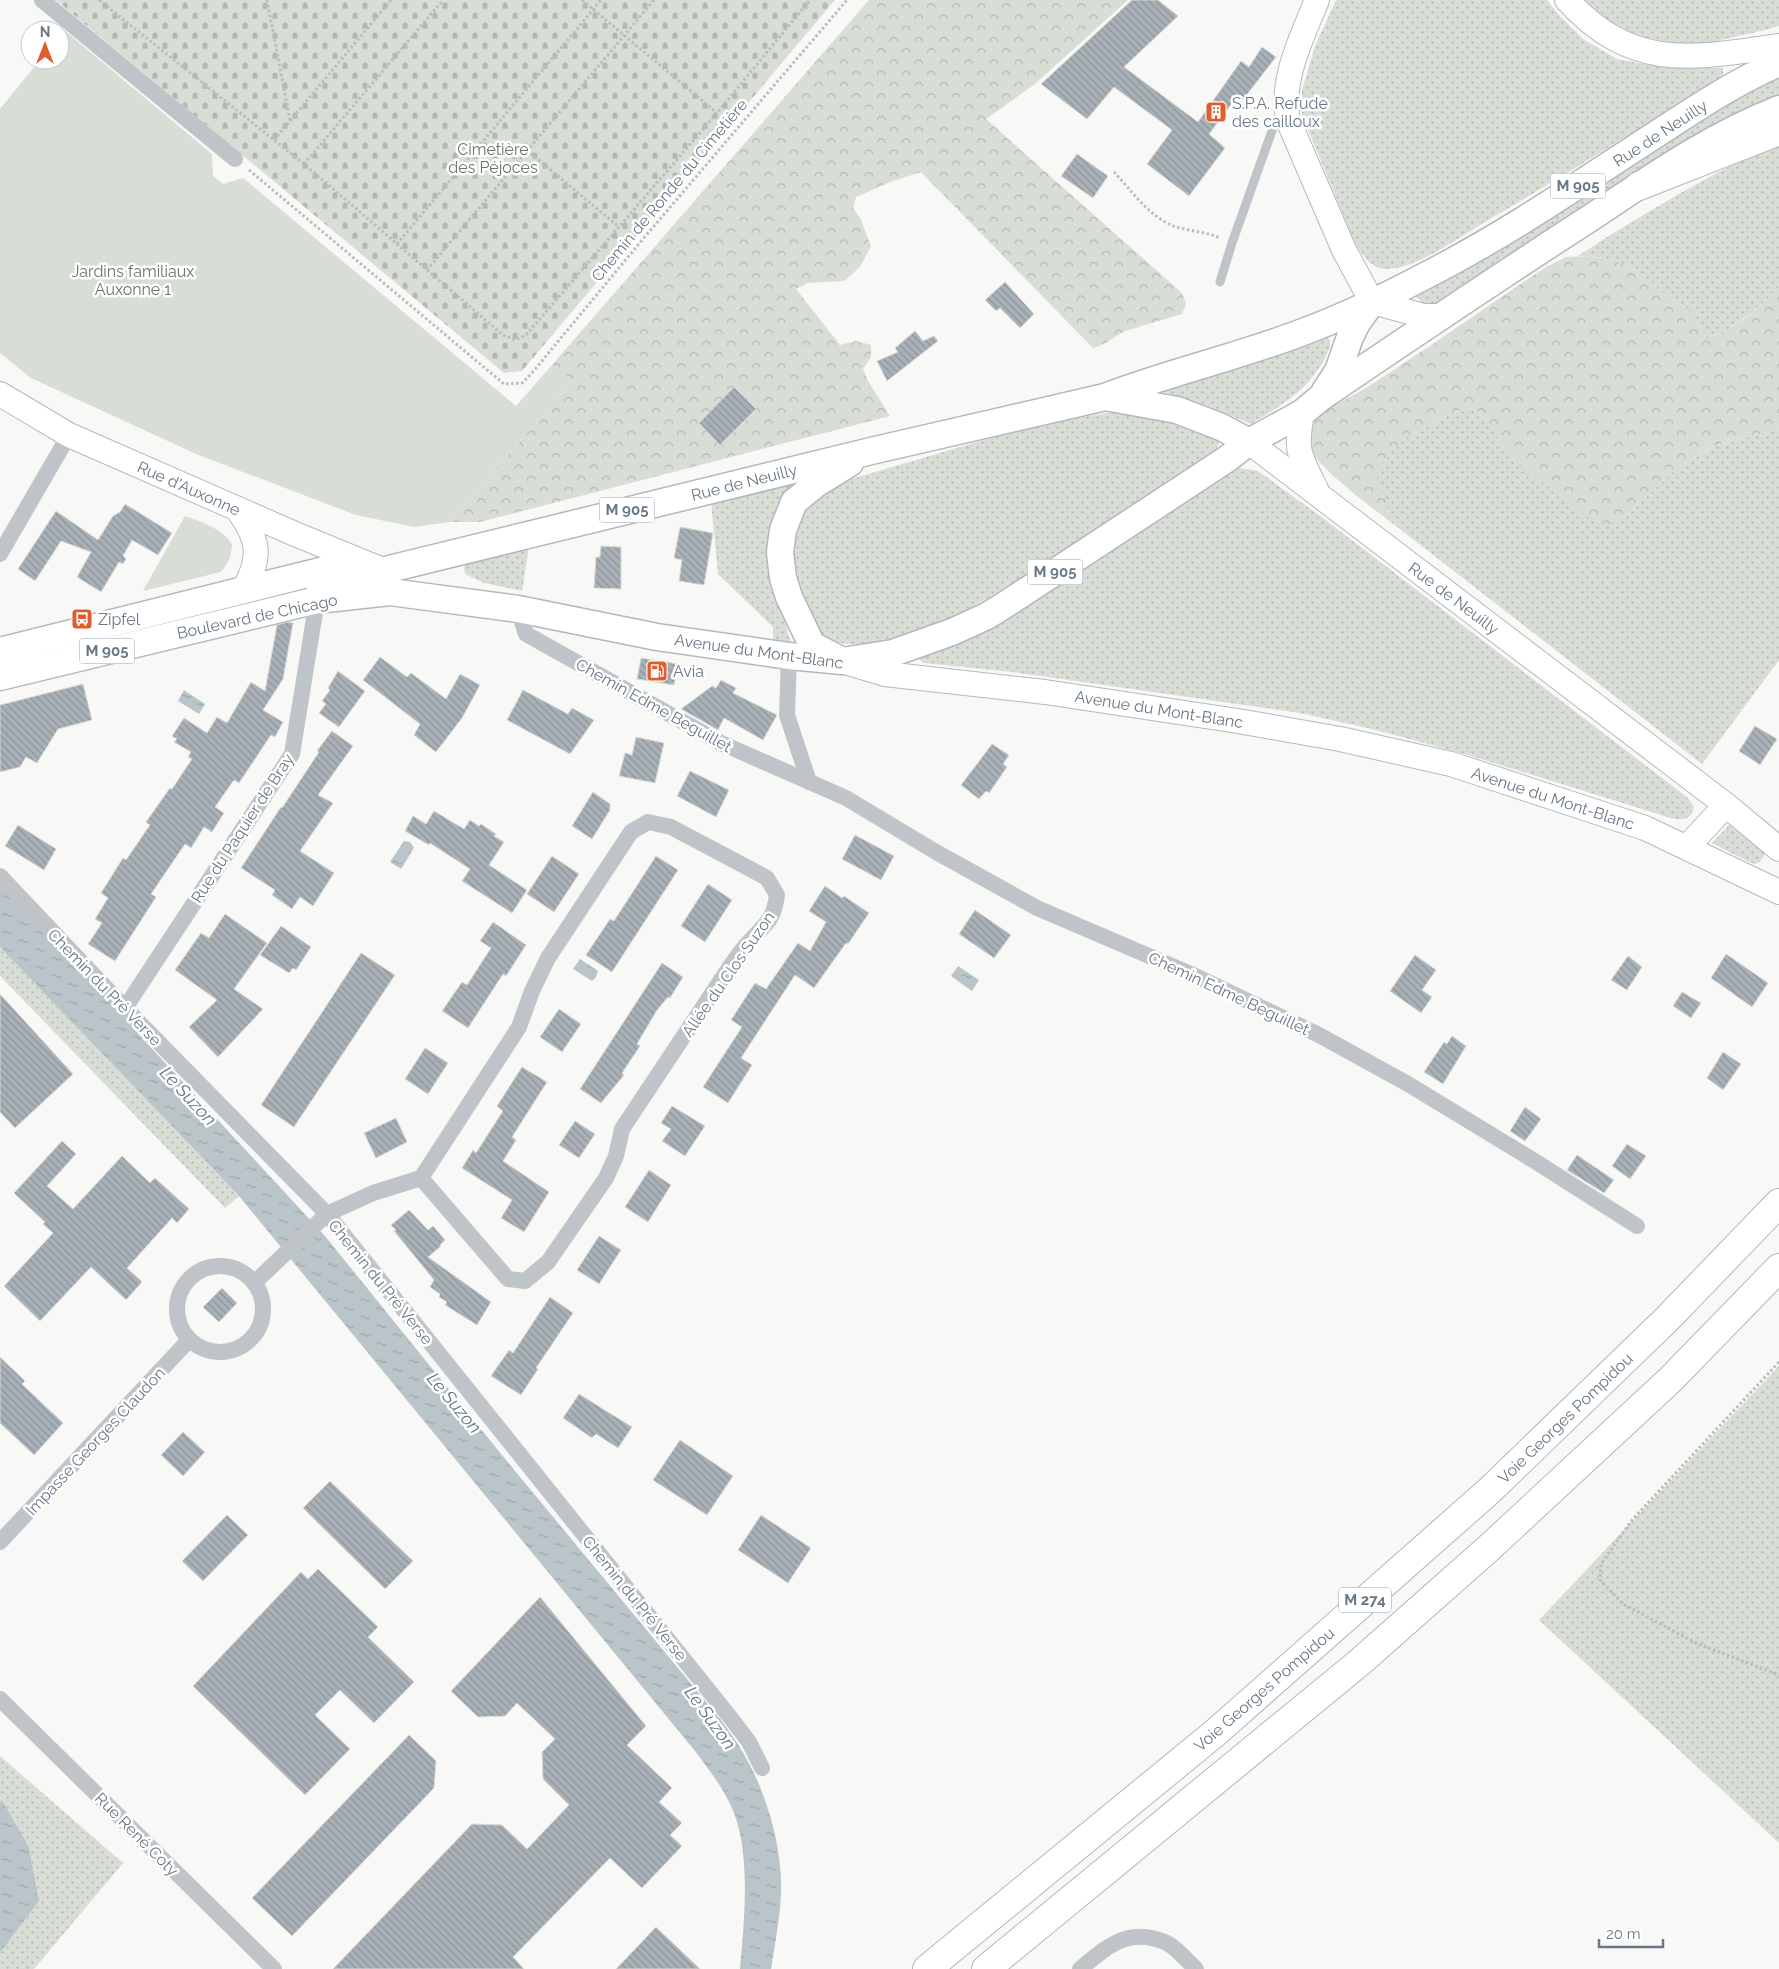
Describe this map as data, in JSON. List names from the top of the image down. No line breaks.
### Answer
{"streets":{"highway":["Voie Georges Pompidou","M 274"],"main road":["Rue de Neuilly","M 905","Rue d'Auxonne","Boulevard de Chicago","Avenue du Mont-Blanc"],"street":["Chemin Edme Beguillet","Rue du Paquier de Bray","Allée du Clos Suzon","Chemin du Pré Verse","Impasse Georges Claudon","Rue René Coty"],"path":["Chemin de Ronde du Cimetière"]},"crossings":[["Rue de Neuilly","M 905"],["Rue de Neuilly","Rue d'Auxonne"],["Rue de Neuilly","Boulevard de Chicago"],["M 905","Rue d'Auxonne"],["M 905","Boulevard de Chicago"],["M 905","Avenue du Mont-Blanc"],["M 905","Chemin Edme Beguillet"],["Rue d'Auxonne","Boulevard de Chicago"],["Boulevard de Chicago","Avenue du Mont-Blanc"],["Boulevard de Chicago","Chemin Edme Beguillet"],["Boulevard de Chicago","Rue du Paquier de Bray"],["Avenue du Mont-Blanc","Chemin Edme Beguillet"],["Rue du Paquier de Bray","Chemin du Pré Verse"]],"water":["Le Suzon"],"parks":["Cimetière des Péjoces","Jardins familiaux Auxonne 1"],"places":{"building":["S.P.A. Refude des cailloux"],"bus stop":["Zipfel"],"fuel station":["Avia"]},"scale_bar":"20 m","north":"top"}
